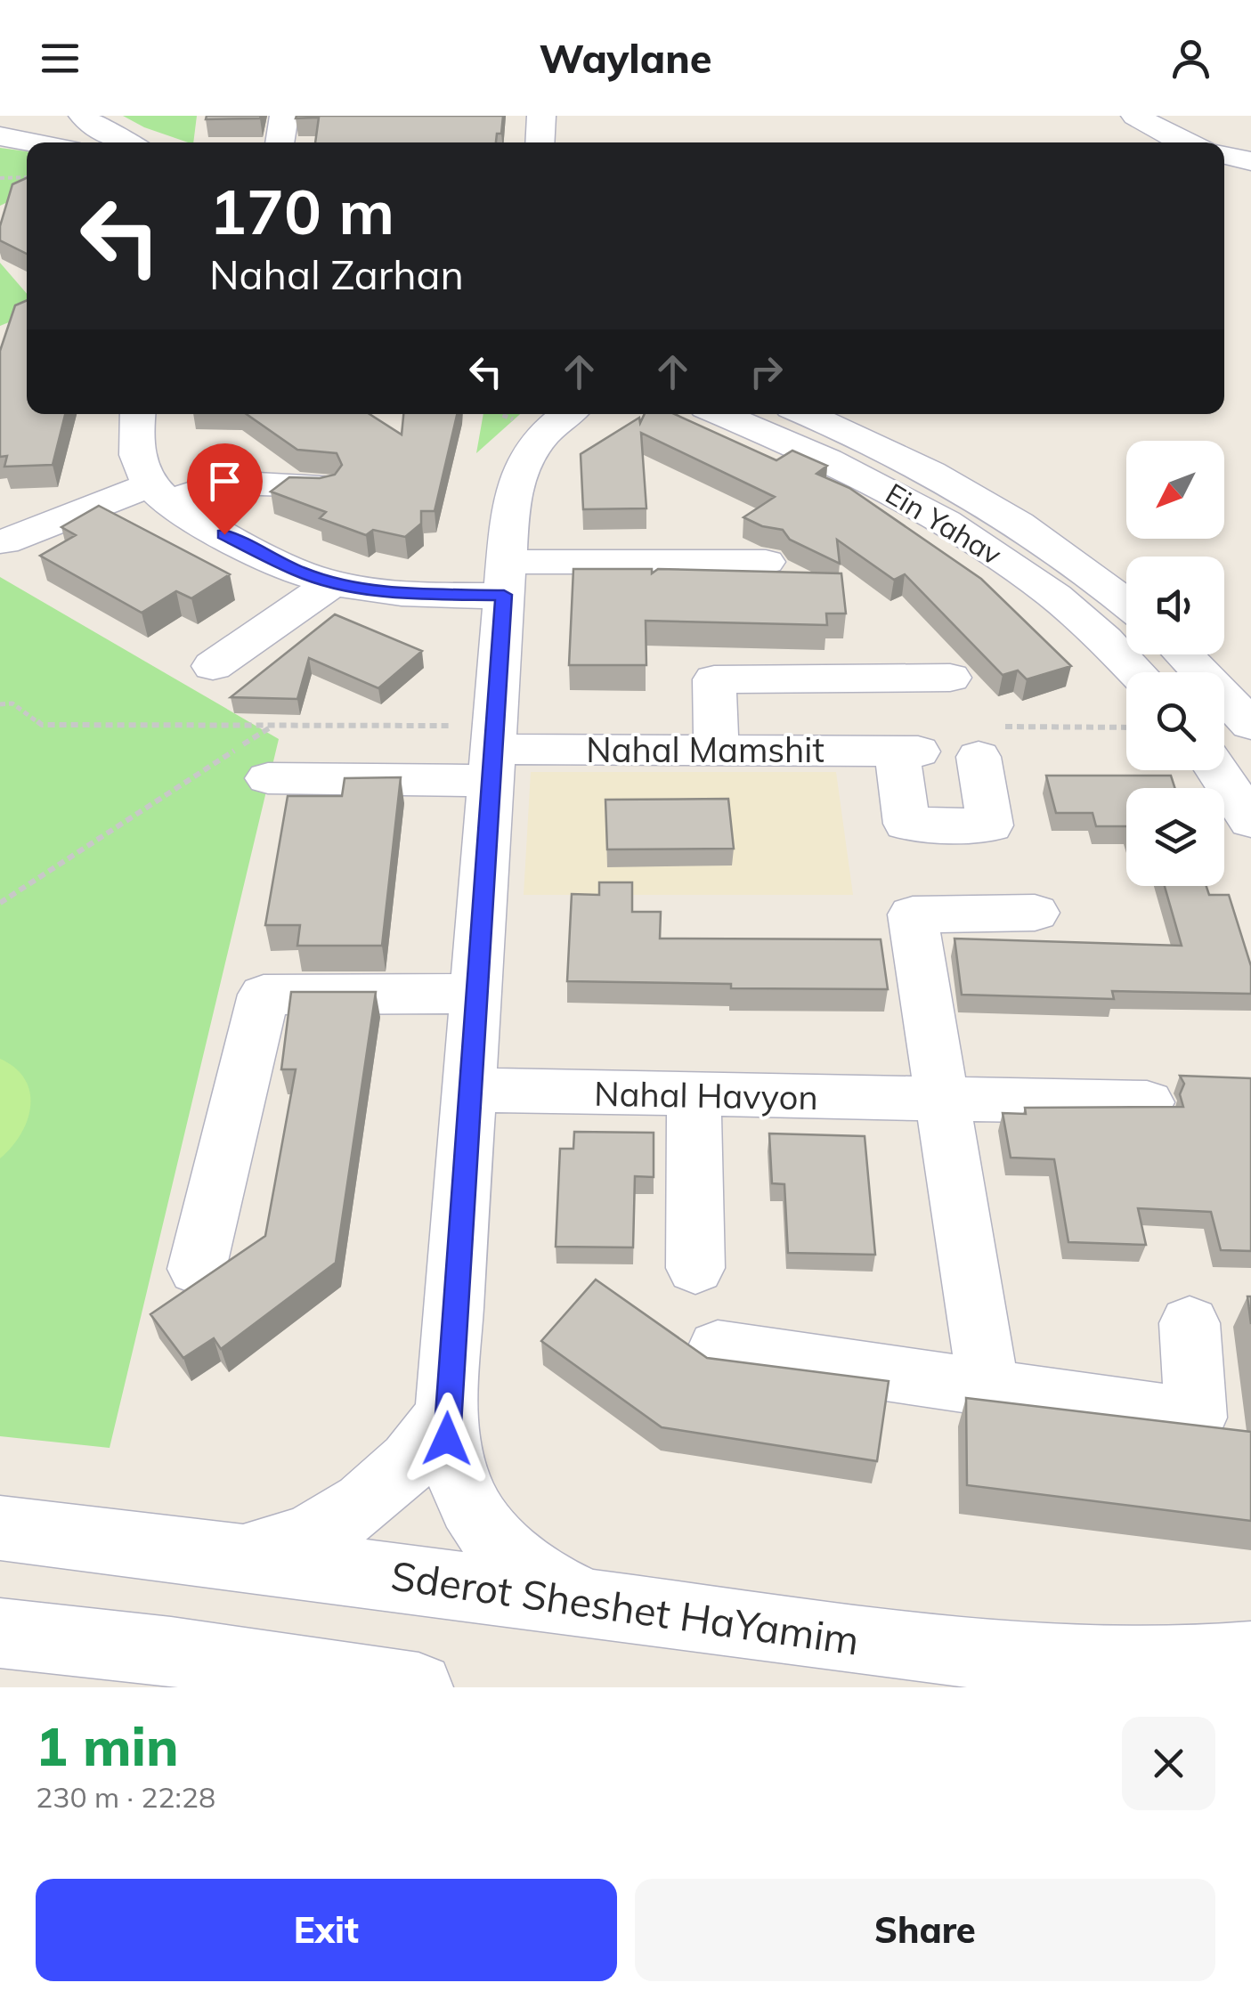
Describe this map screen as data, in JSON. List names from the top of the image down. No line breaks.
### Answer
{"streets":{"street":["Ein Yahav","Nahal Mamshit","Nahal Havyon","Sderot Sheshet HaYamim"]},"north":"bottom left","page":{"header":"Waylane","turn":["170 m","Nahal Zarhan"],"heading":["1 min","230 m · 22:28"],"buttons":["Exit","Share"]}}
